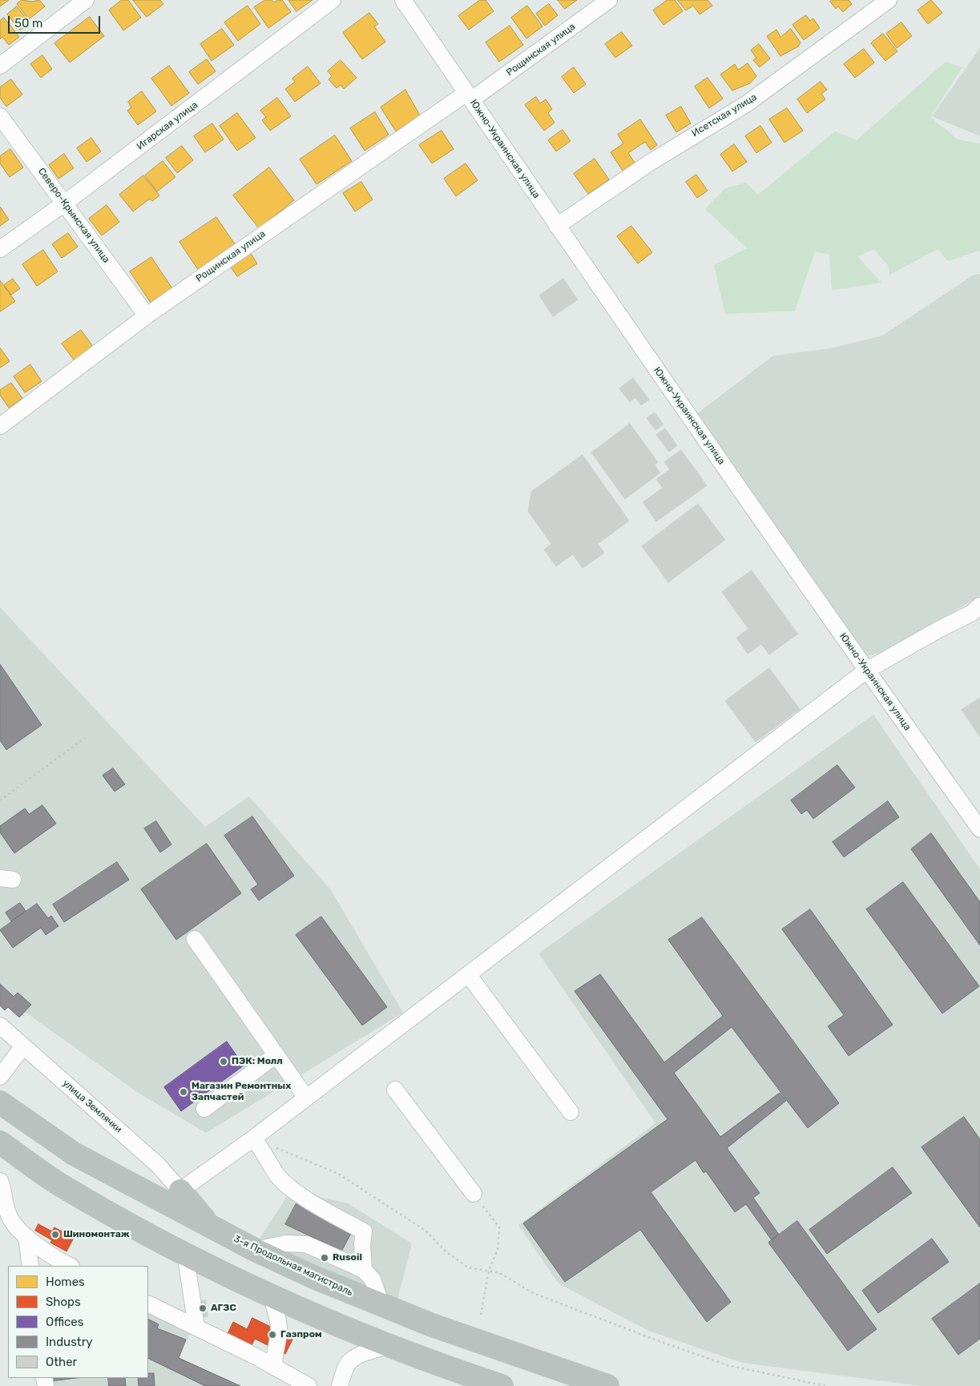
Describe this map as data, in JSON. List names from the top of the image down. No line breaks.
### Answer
{"streets":{"highway":["3-я Продольная магистраль"],"street":["Рощинская улица","Исетская улица","Игарская улица","Южно-Украинская улица","Северо-Крымская улица","улица Землячки"]},"crossings":[["Рощинская улица","Южно-Украинская улица"],["Рощинская улица","Северо-Крымская улица"],["Исетская улица","Южно-Украинская улица"],["Игарская улица","Северо-Крымская улица"]],"places":["ПЭК: Молл","Магазин Ремонтных Запчастей","Шиномонтаж","Rusoil","АГЗС","Газпром"],"legend":["Homes","Shops","Offices","Industry","Other"],"scale_bar":"50 m"}
